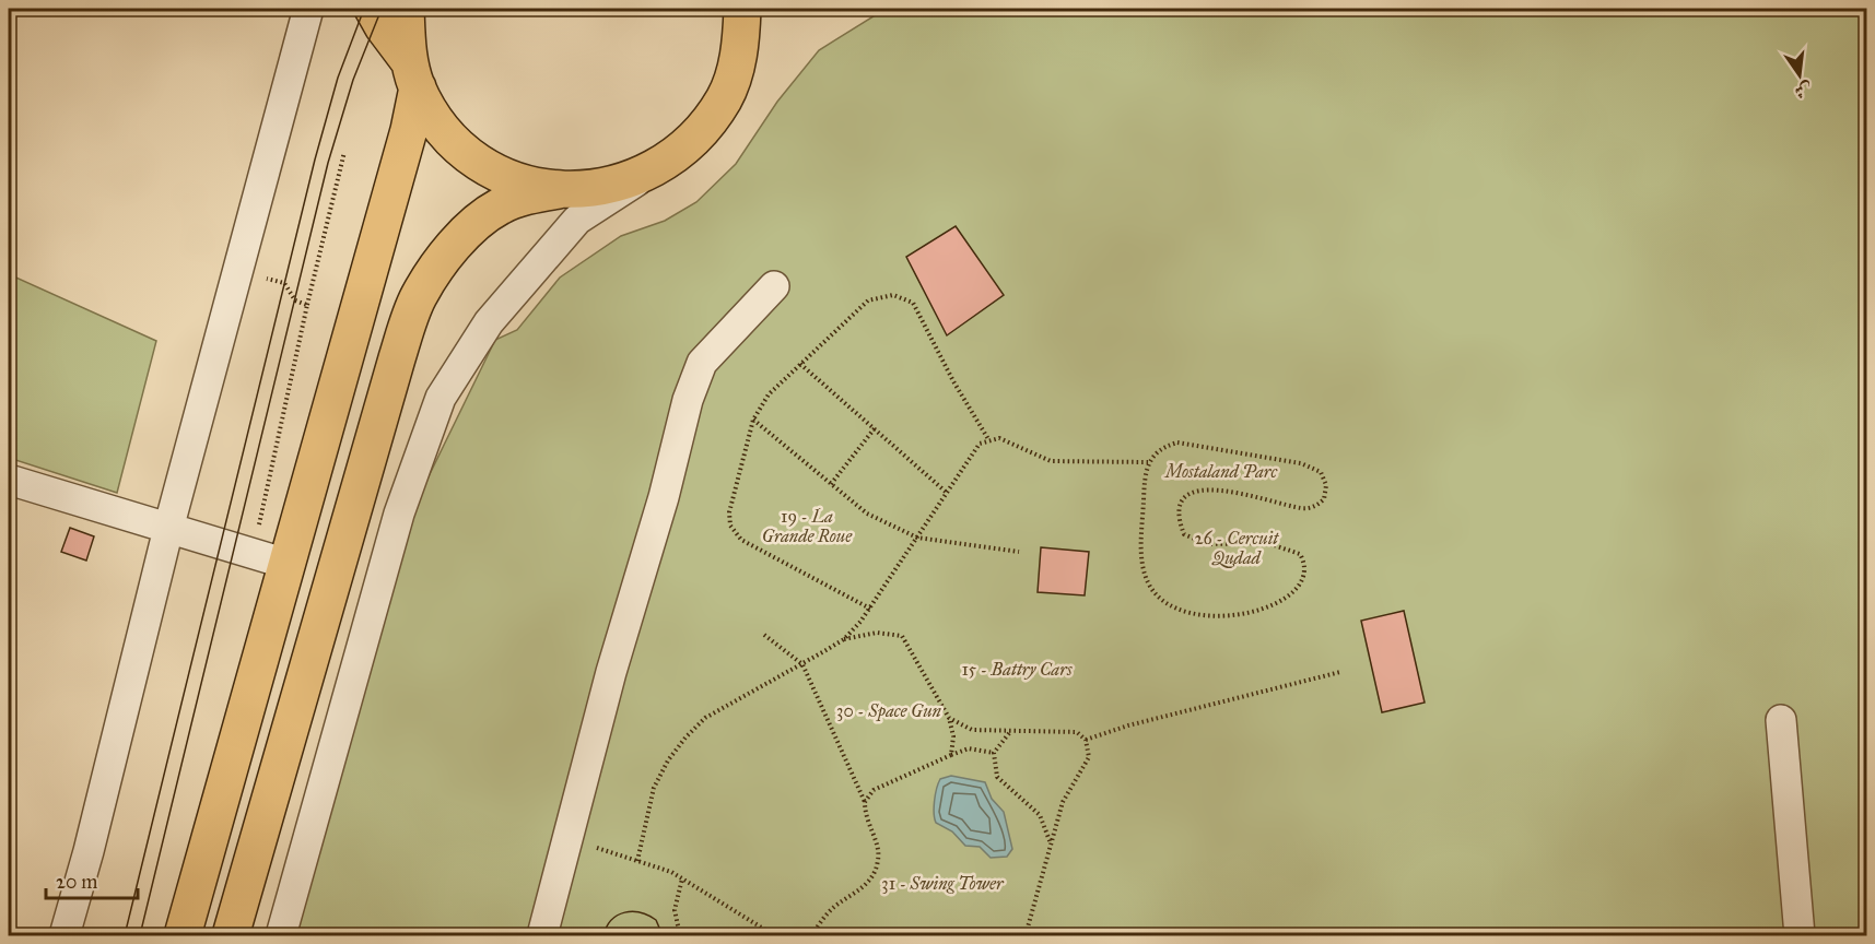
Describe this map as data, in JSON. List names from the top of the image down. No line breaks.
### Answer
{"parks":["Mostaland Parc","19 - La Grande Roue","26 - Cercuit Qudad","15 - Battry Cars","30 - Space Gun","31 - Swing Tower"],"scale_bar":"20 m","north":"bottom"}
